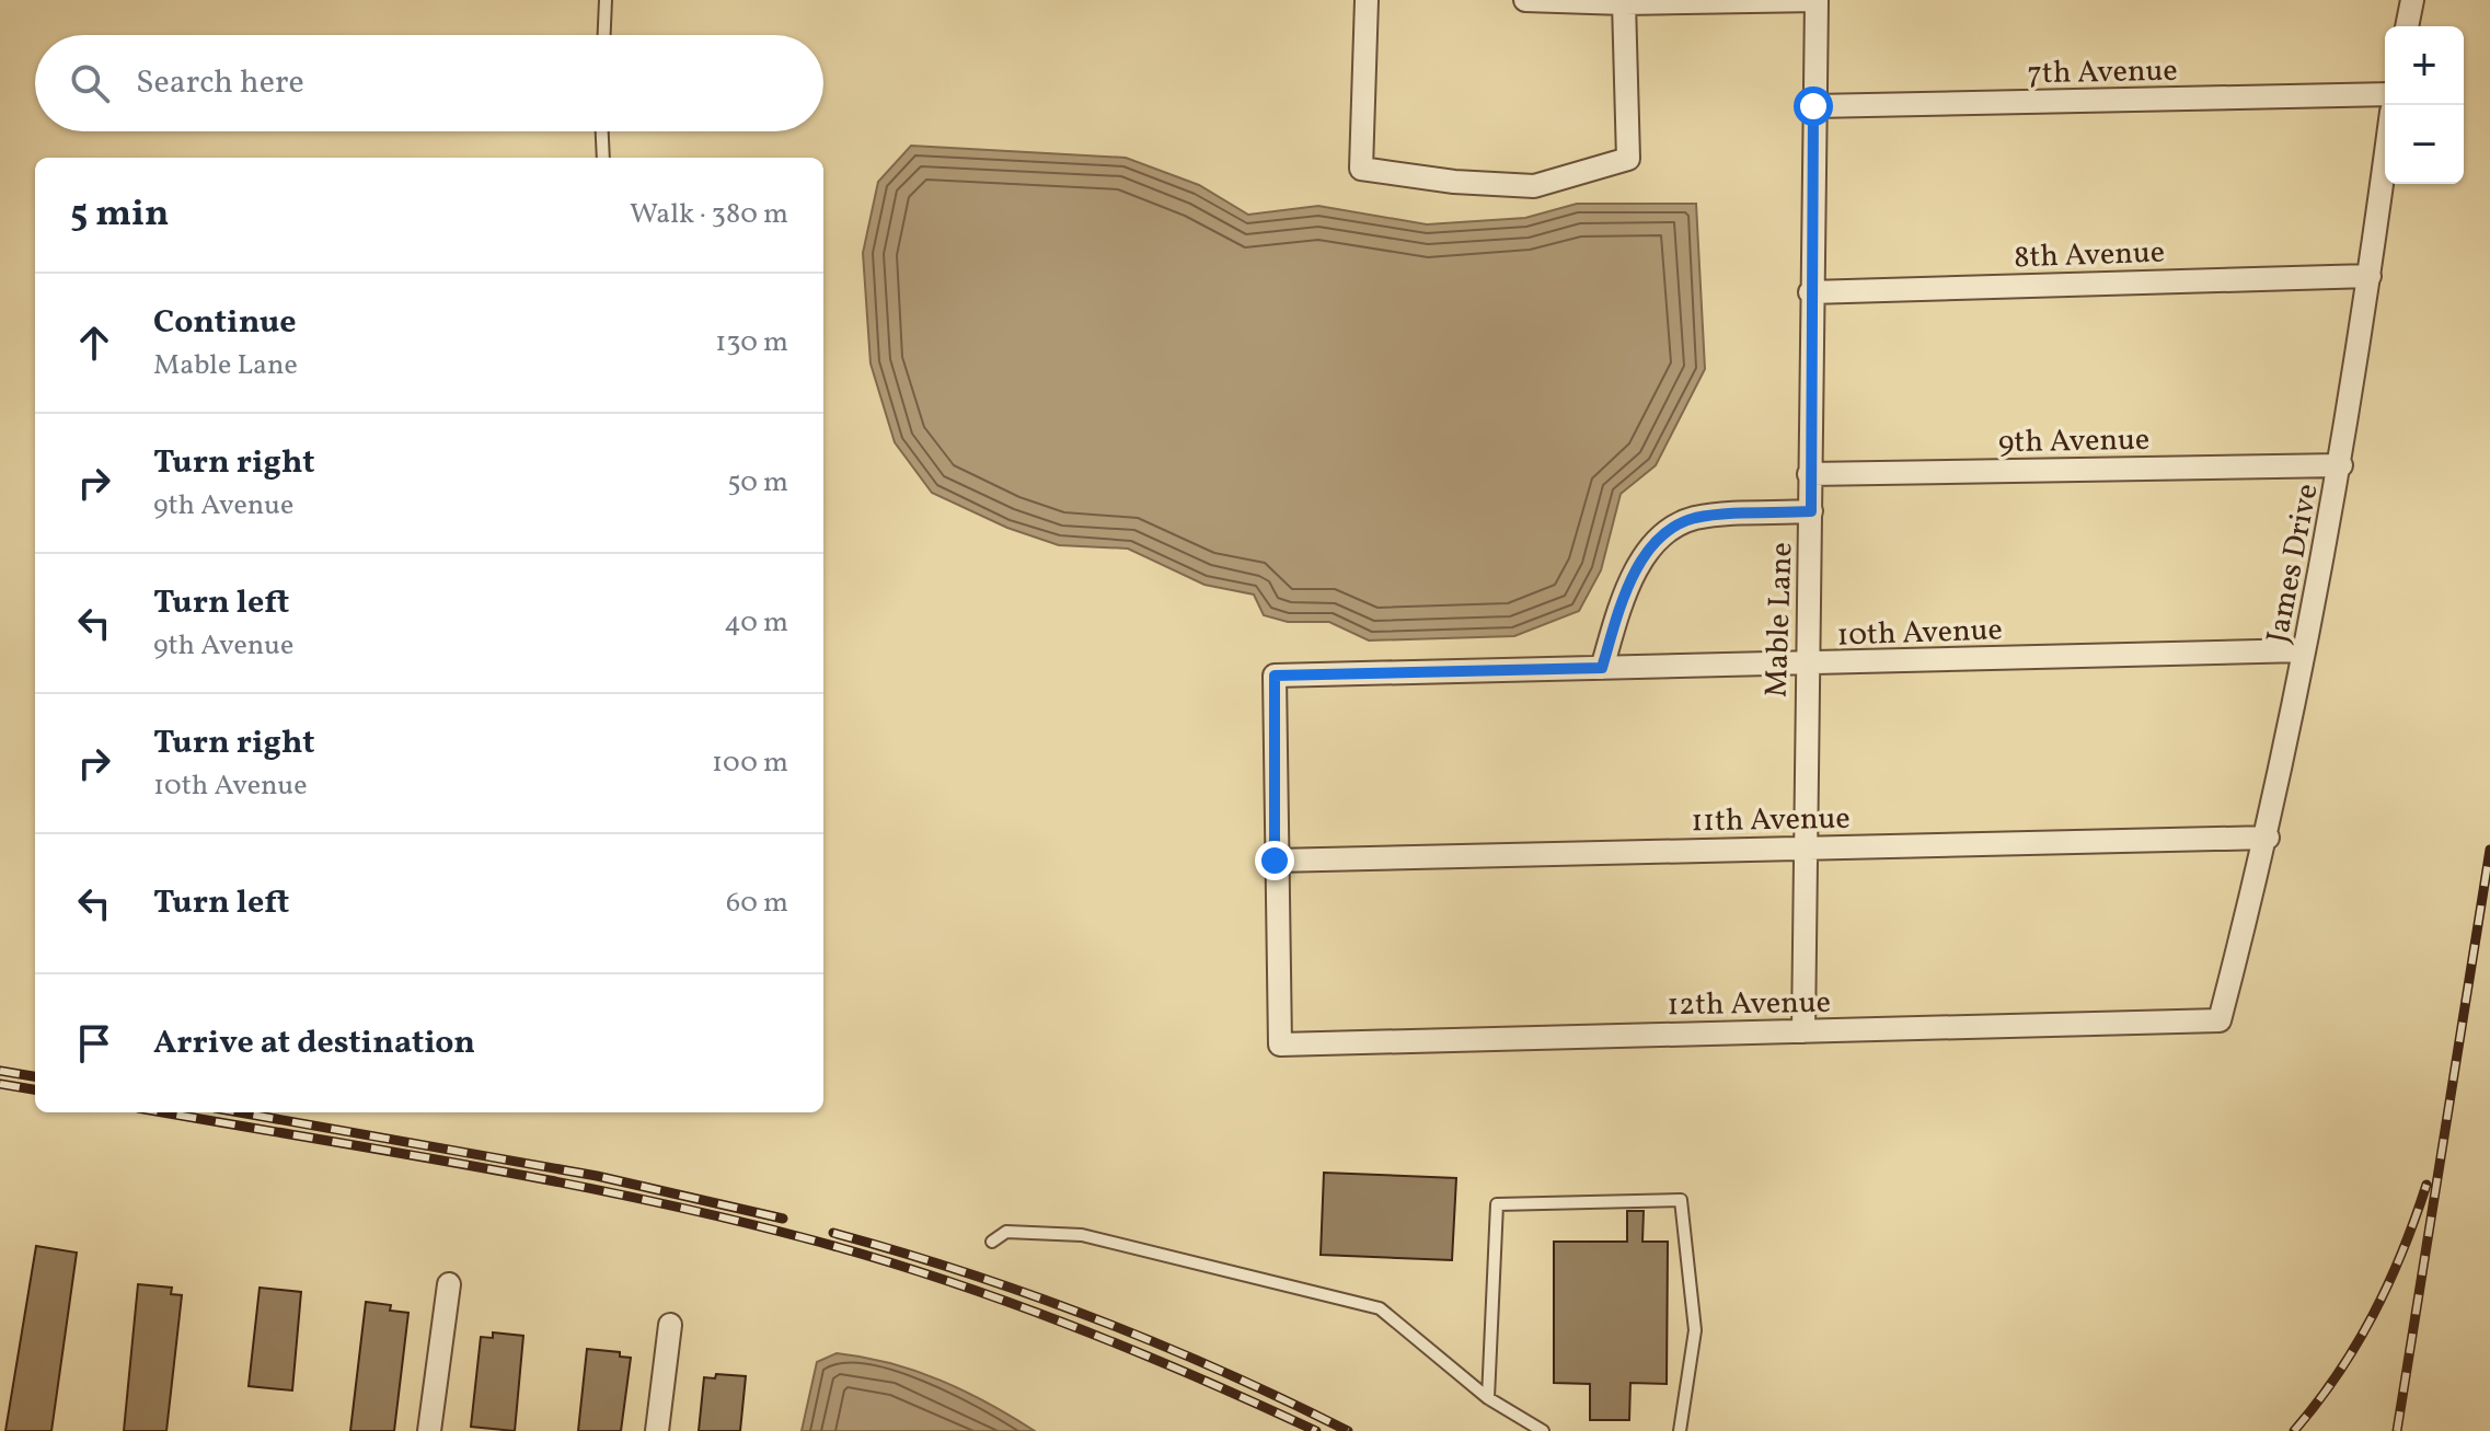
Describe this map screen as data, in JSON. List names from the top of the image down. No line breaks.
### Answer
{"streets":{"street":["7th Avenue","8th Avenue","9th Avenue","James Drive","Mable Lane","10th Avenue","11th Avenue","12th Avenue"]},"crossings":[["7th Avenue","Mable Lane"],["8th Avenue","James Drive"],["8th Avenue","Mable Lane"],["9th Avenue","James Drive"],["9th Avenue","Mable Lane"],["James Drive","10th Avenue"],["James Drive","11th Avenue"],["James Drive","12th Avenue"],["Mable Lane","10th Avenue"],["Mable Lane","11th Avenue"],["Mable Lane","12th Avenue"],["10th Avenue","11th Avenue"],["10th Avenue","12th Avenue"],["11th Avenue","12th Avenue"]],"page":{"map_buttons":["+","−"],"search":"Search here","heading":["5 min","Walk · 380 m"],"list":[["Continue","Mable Lane","130 m"],["Turn right","9th Avenue","50 m"],["Turn left","9th Avenue","40 m"],["Turn right","10th Avenue","100 m"],["Turn left","60 m"],"Arrive at destination"]}}
